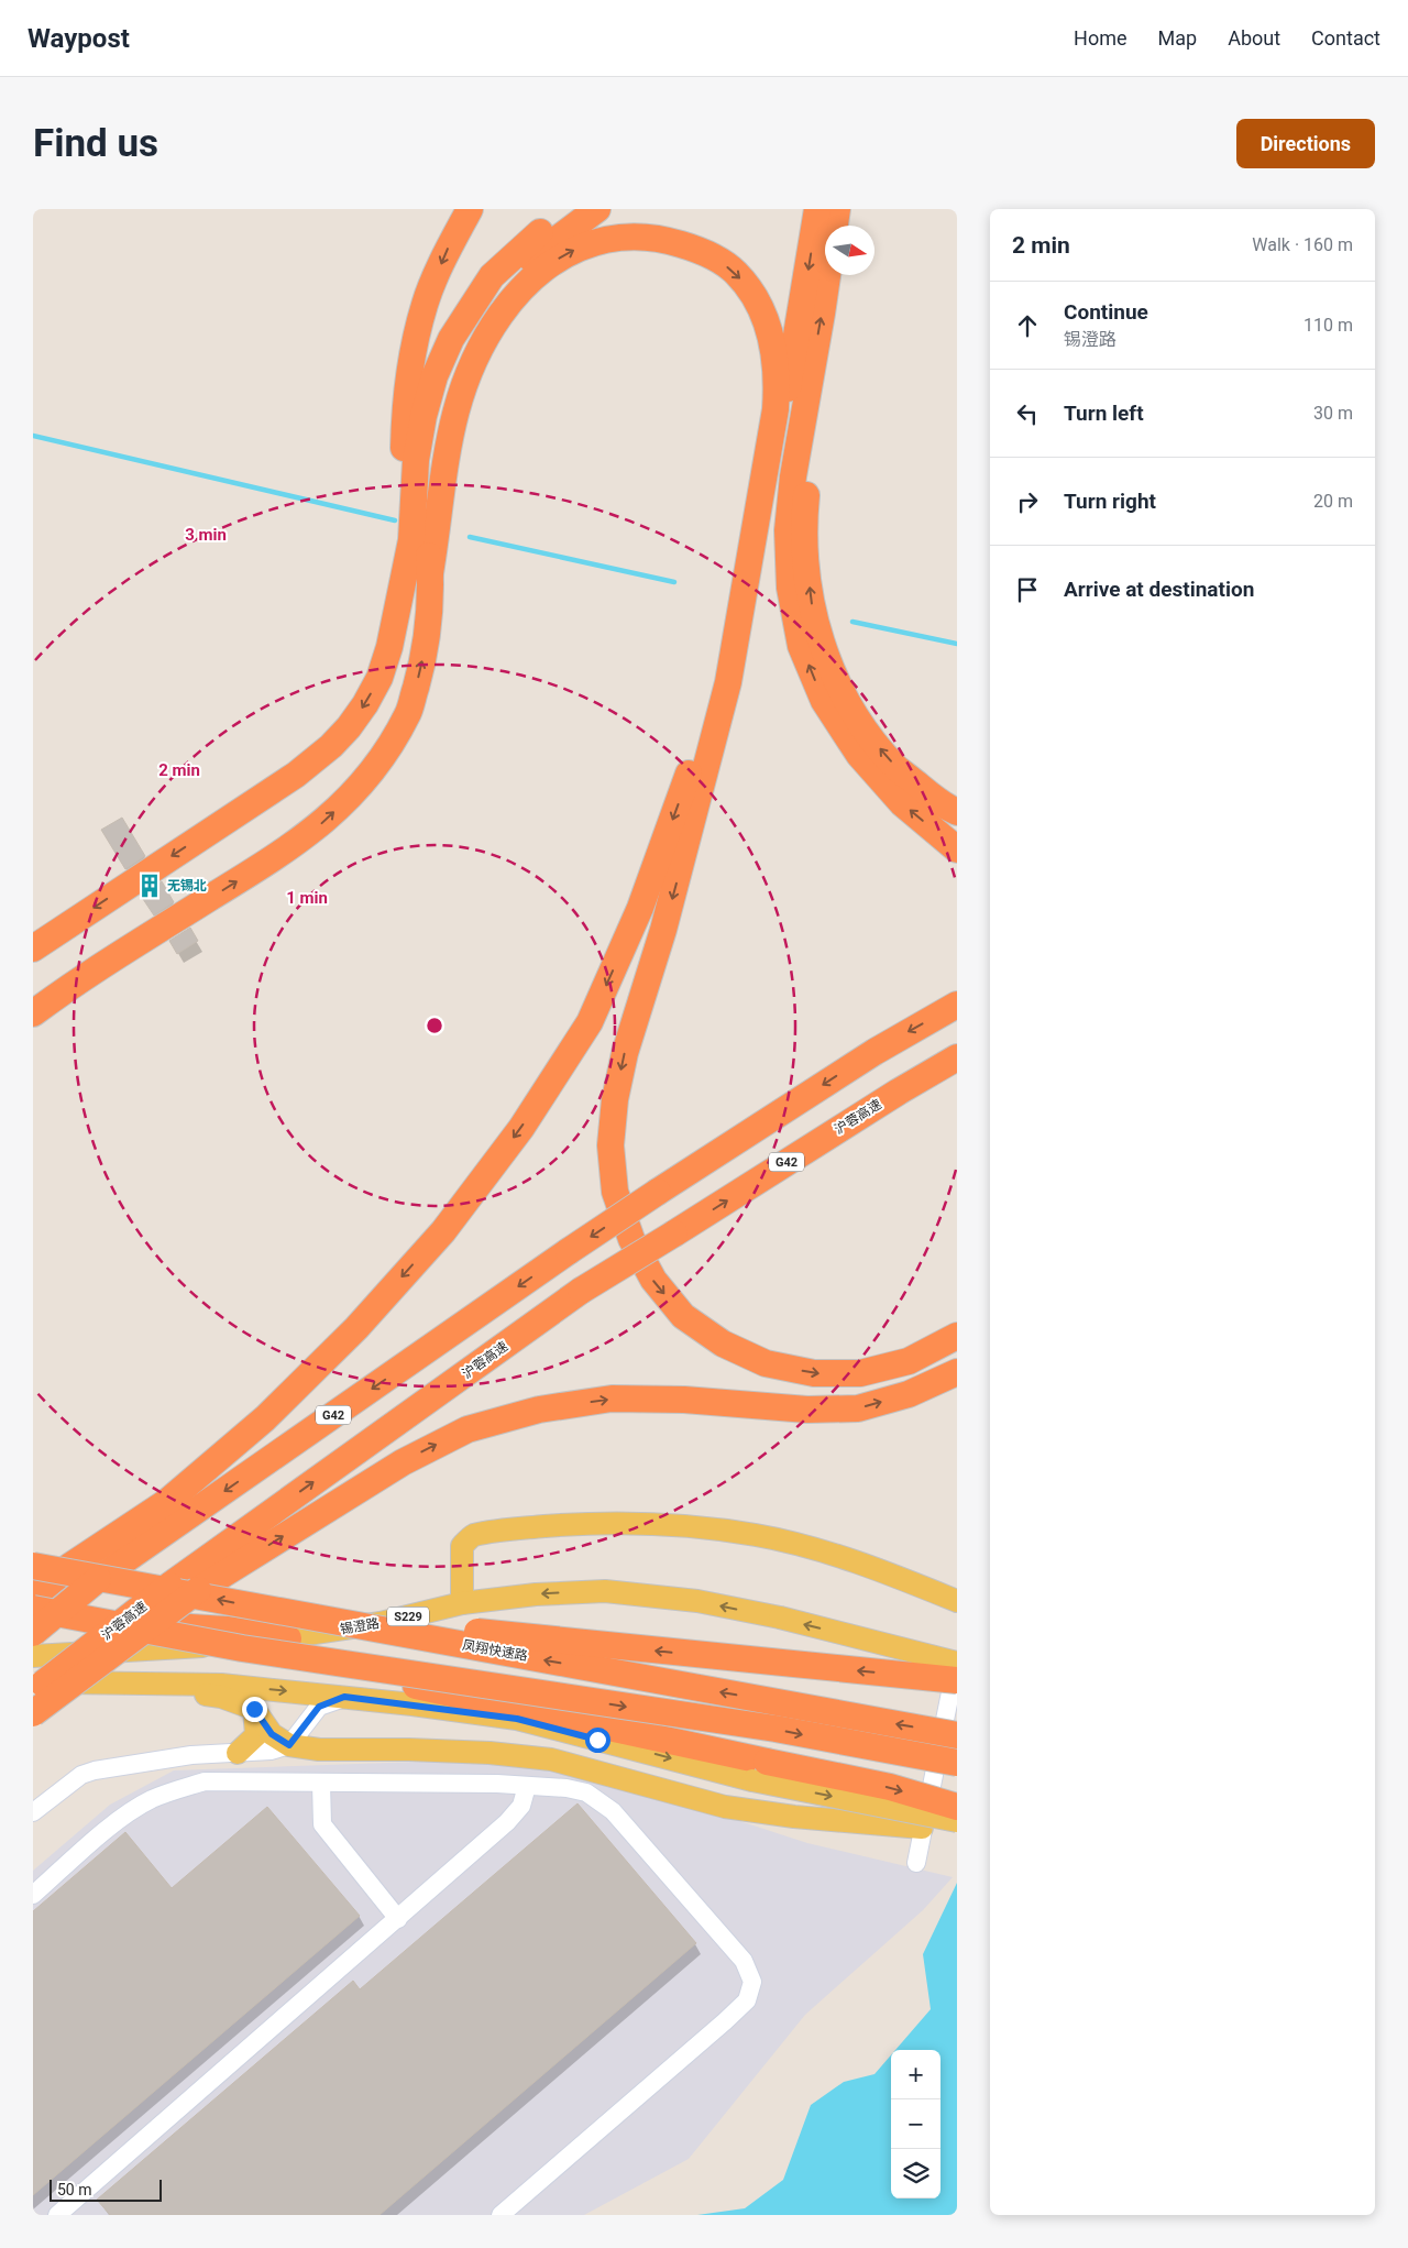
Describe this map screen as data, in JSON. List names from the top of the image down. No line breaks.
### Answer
{"streets":{"highway":["沪蓉高速","G42","凤翔快速路"],"main road":["S229","锡澄路"]},"places":{"building":["无锡北"]},"scale_bar":"50 m","north":"right","page":{"header":"Waypost","nav":["Home","Map","About","Contact"],"buttons":"Directions","title":"Find us","heading":["2 min","Walk · 160 m"],"list":[["Continue","锡澄路","110 m"],["Turn left","30 m"],["Turn right","20 m"],"Arrive at destination"],"map_buttons":["+","−"],"scale":"50 m"},"rings":["3 min","2 min","1 min"]}
